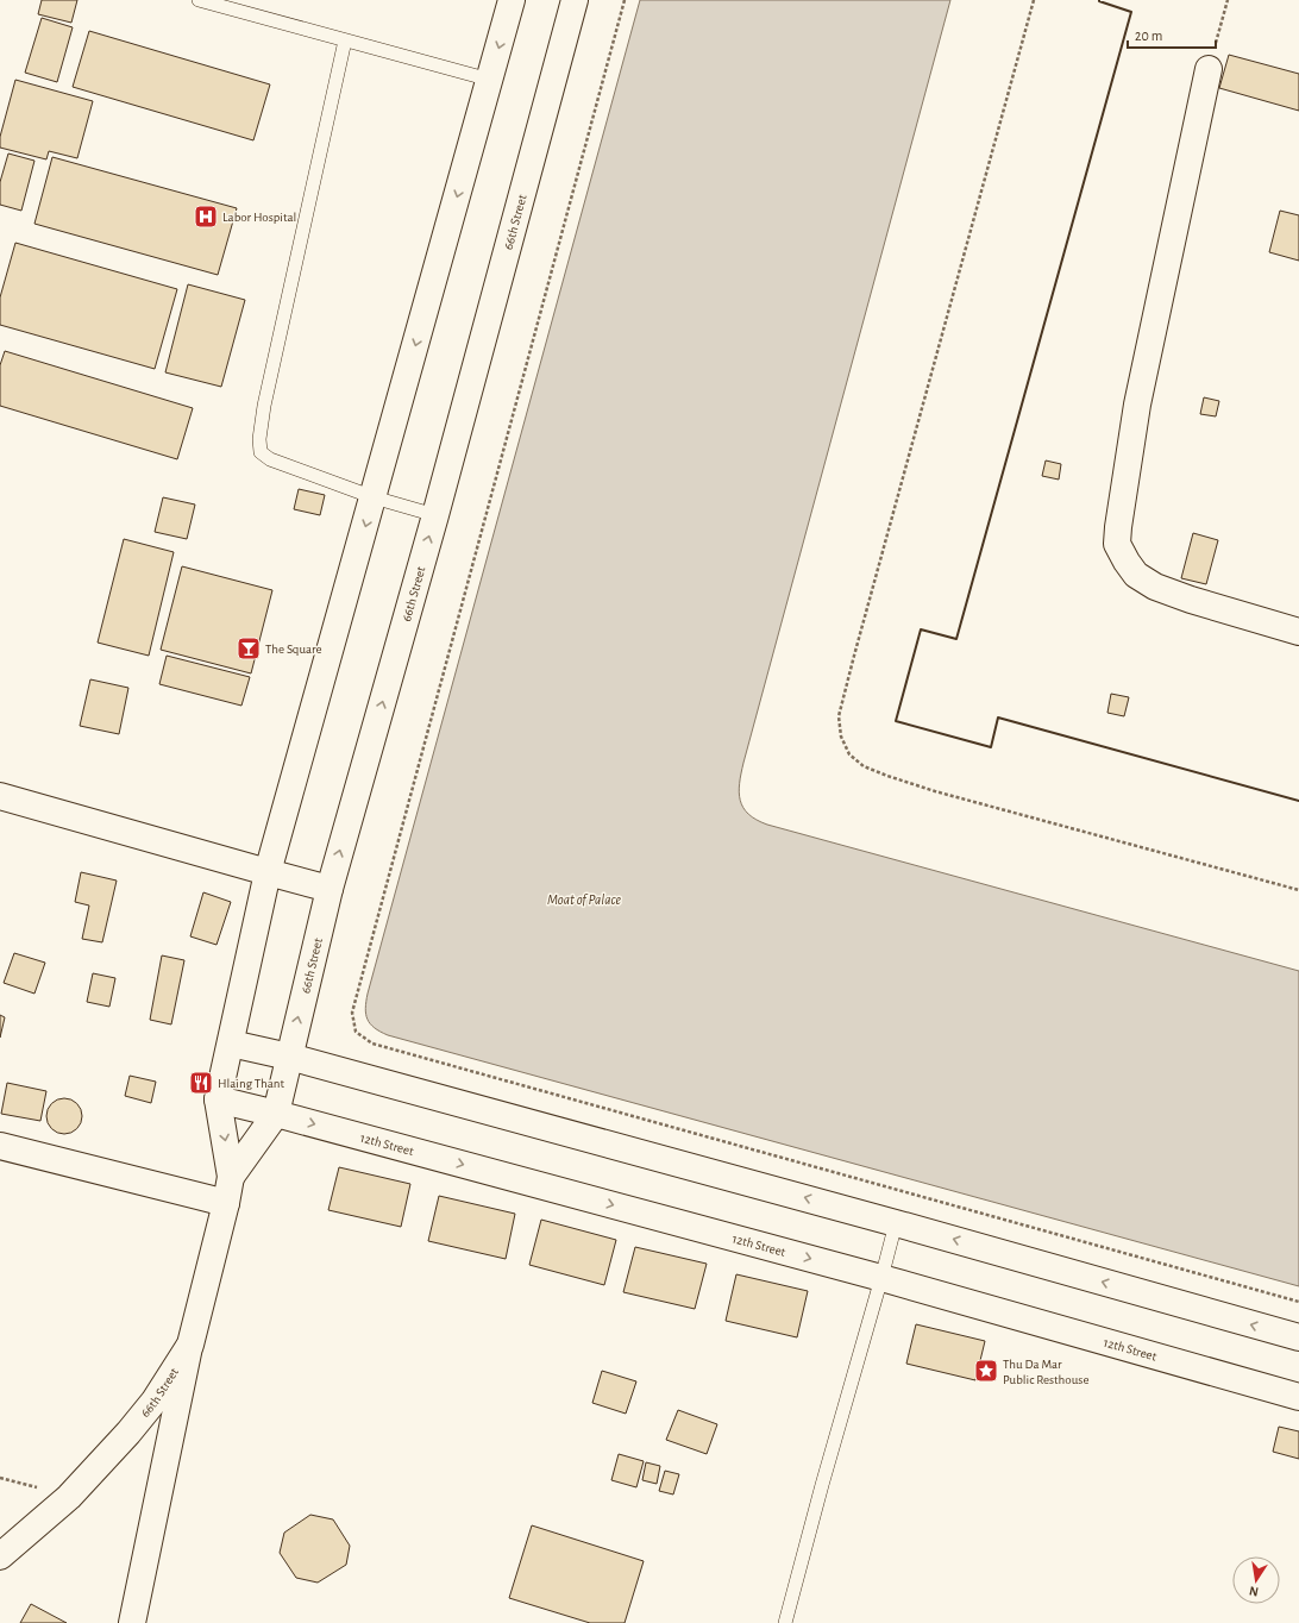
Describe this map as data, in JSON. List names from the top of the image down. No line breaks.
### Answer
{"streets":{"main road":["66th Street","12th Street"]},"crossings":[["66th Street","12th Street"]],"water":["Moat of Palace"],"places":{"hospital":["Labor Hospital"],"bar":["The Square"],"restaurant":["Hlaing Thant"],"place":["Thu Da Mar Public Resthouse"]},"scale_bar":"20 m","north":"bottom"}
